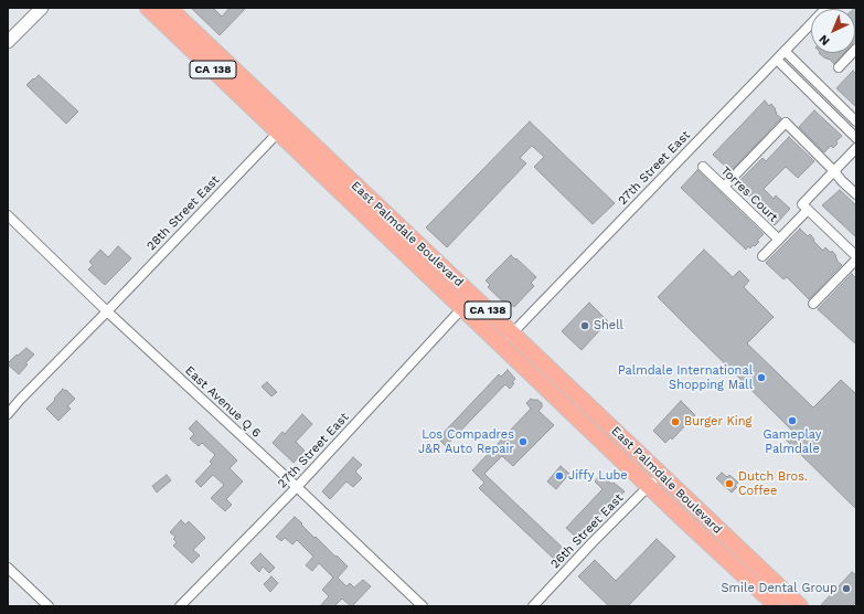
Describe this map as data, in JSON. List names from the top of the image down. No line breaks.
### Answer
{"streets":{"highway":["CA 138","East Palmdale Boulevard"],"street":["27th Street East","Torres Court","28th Street East","East Avenue Q 6","26th Street East"]},"crossings":[["27th Street East","East Palmdale Boulevard"],["27th Street East","East Avenue Q 6"],["28th Street East","East Palmdale Boulevard"],["28th Street East","East Avenue Q 6"],["East Palmdale Boulevard","26th Street East"]],"places":["Shell","Palmdale International Shopping Mall","Gameplay Palmdale","Burger King","Los Compadres J&R Auto Repair","Jiffy Lube","Dutch Bros. Coffee","Smile Dental Group"],"north":"bottom left"}
